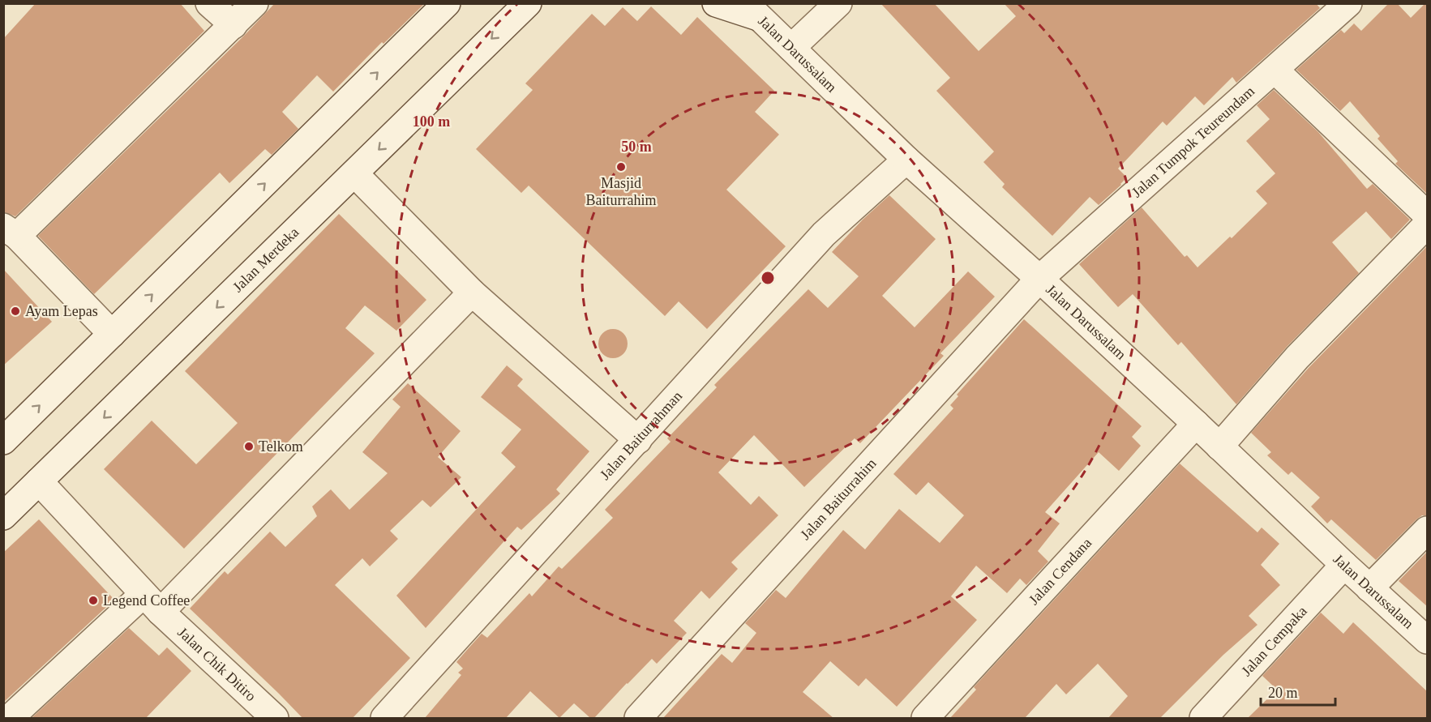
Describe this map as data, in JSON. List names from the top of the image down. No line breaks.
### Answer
{"streets":{"street":["Jalan Darussalam","Jalan Tumpok Teureundam","Jalan Merdeka","Jalan Baiturrahman","Jalan Baiturrahim","Jalan Cendana","Jalan Cempaka","Jalan Chik Ditiro"]},"crossings":[["Jalan Darussalam","Jalan Tumpok Teureundam"],["Jalan Darussalam","Jalan Baiturrahman"],["Jalan Darussalam","Jalan Baiturrahim"],["Jalan Darussalam","Jalan Cendana"],["Jalan Darussalam","Jalan Cempaka"],["Jalan Tumpok Teureundam","Jalan Baiturrahim"],["Jalan Merdeka","Jalan Chik Ditiro"]],"places":["Masjid Baiturrahim","Ayam Lepas","Telkom","Legend Coffee"],"scale_bar":"20 m","rings":["100 m","50 m"]}
